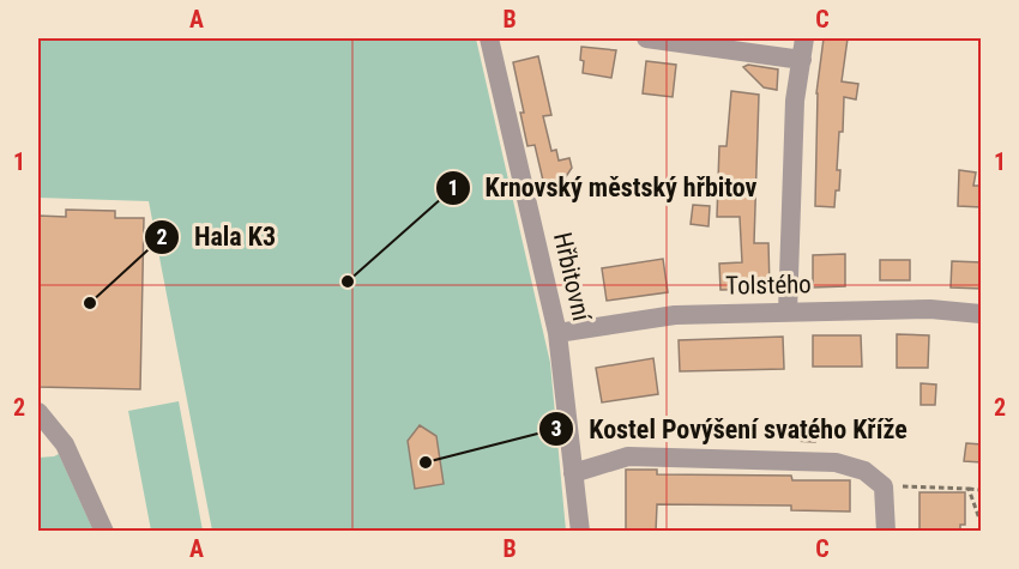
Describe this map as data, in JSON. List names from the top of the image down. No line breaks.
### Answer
{"streets":{"street":["Hřbitovní","Tolstého"]},"crossings":[["Hřbitovní","Tolstého"]],"places":["Krnovský městský hřbitov","Hala K3","Kostel Povýšení svatého Kříže"],"grid":{"columns":["A","B","C"],"rows":["1","2"]}}
